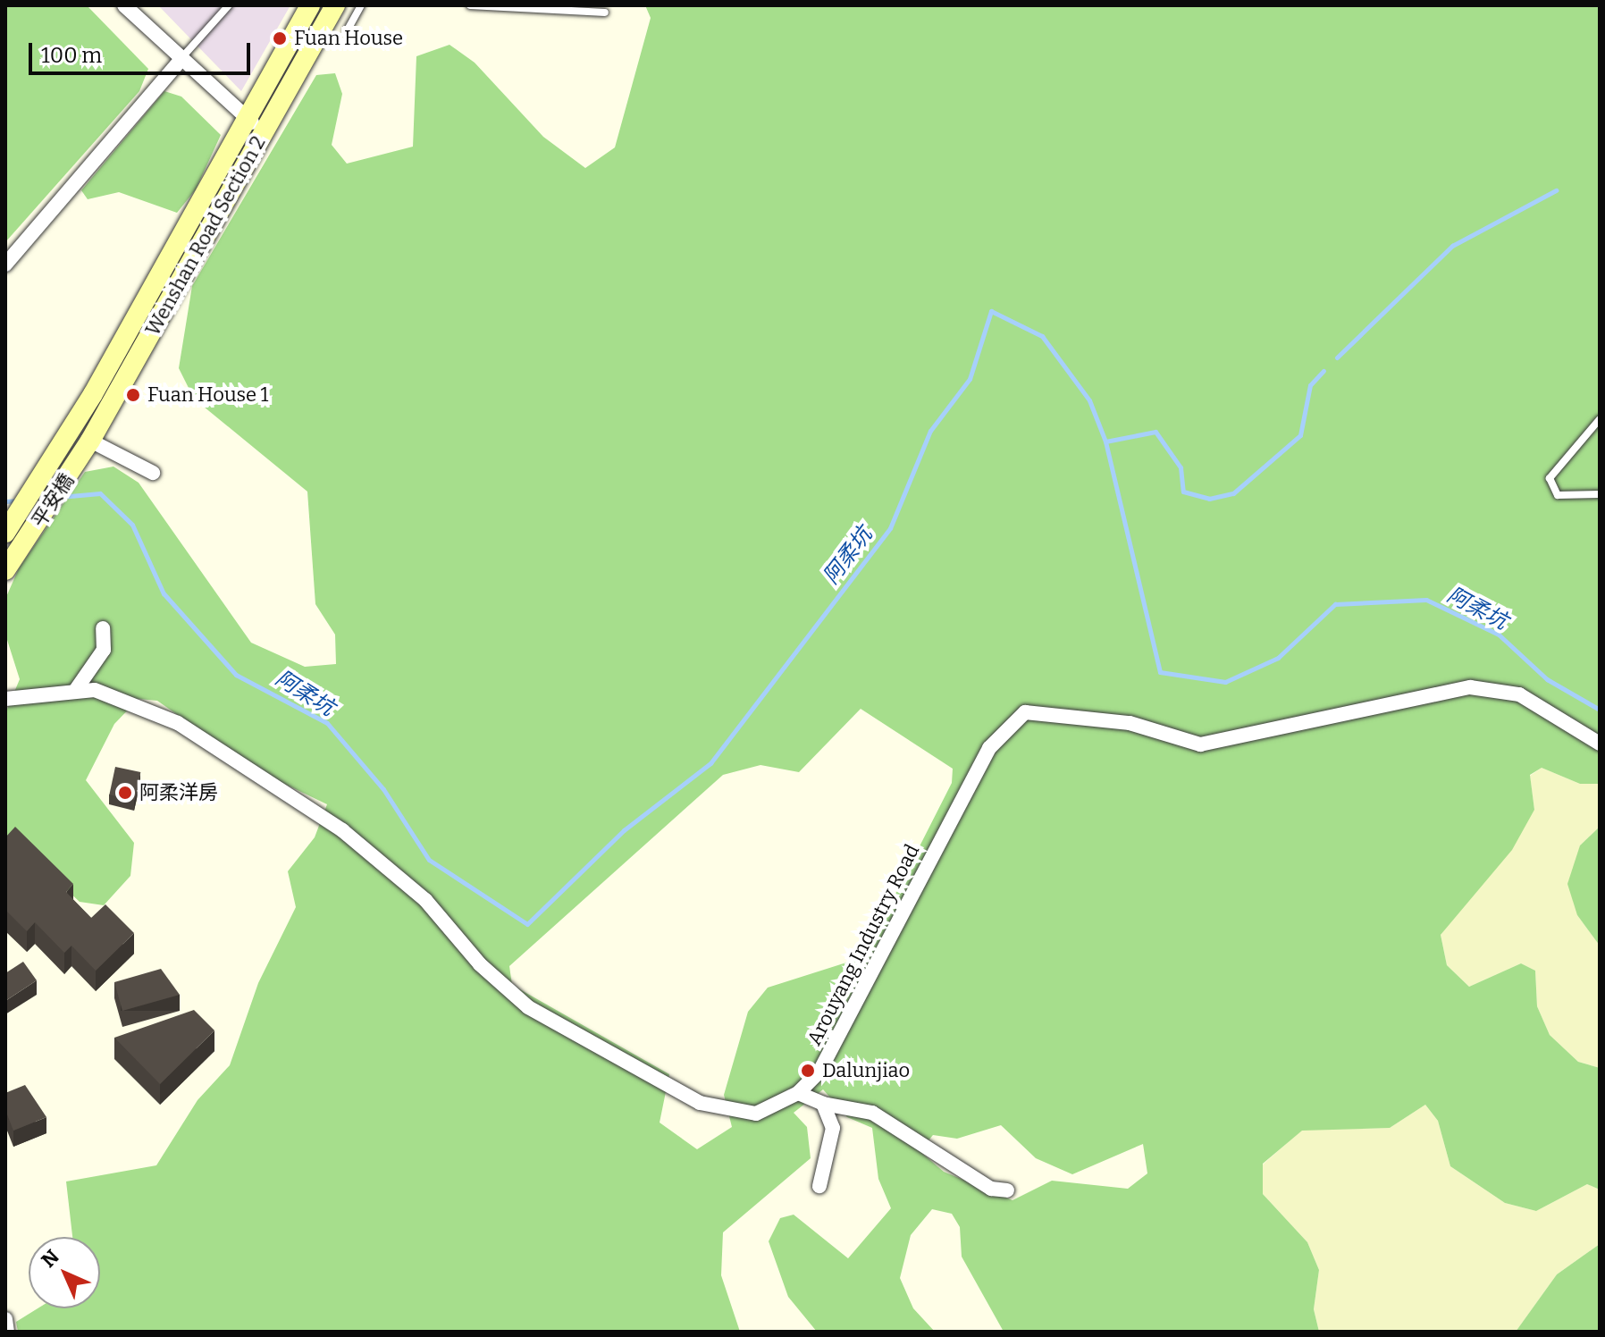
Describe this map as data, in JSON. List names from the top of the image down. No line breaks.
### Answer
{"streets":{"main road":["Wenshan Road Section 2","平安橋"],"street":["Arouyang Industry Road"]},"crossings":[["Wenshan Road Section 2","平安橋"]],"water":["阿柔坑"],"places":["Fuan House","Fuan House 1","阿柔洋房","Dalunjiao"],"scale_bar":"100 m","north":"top left"}
